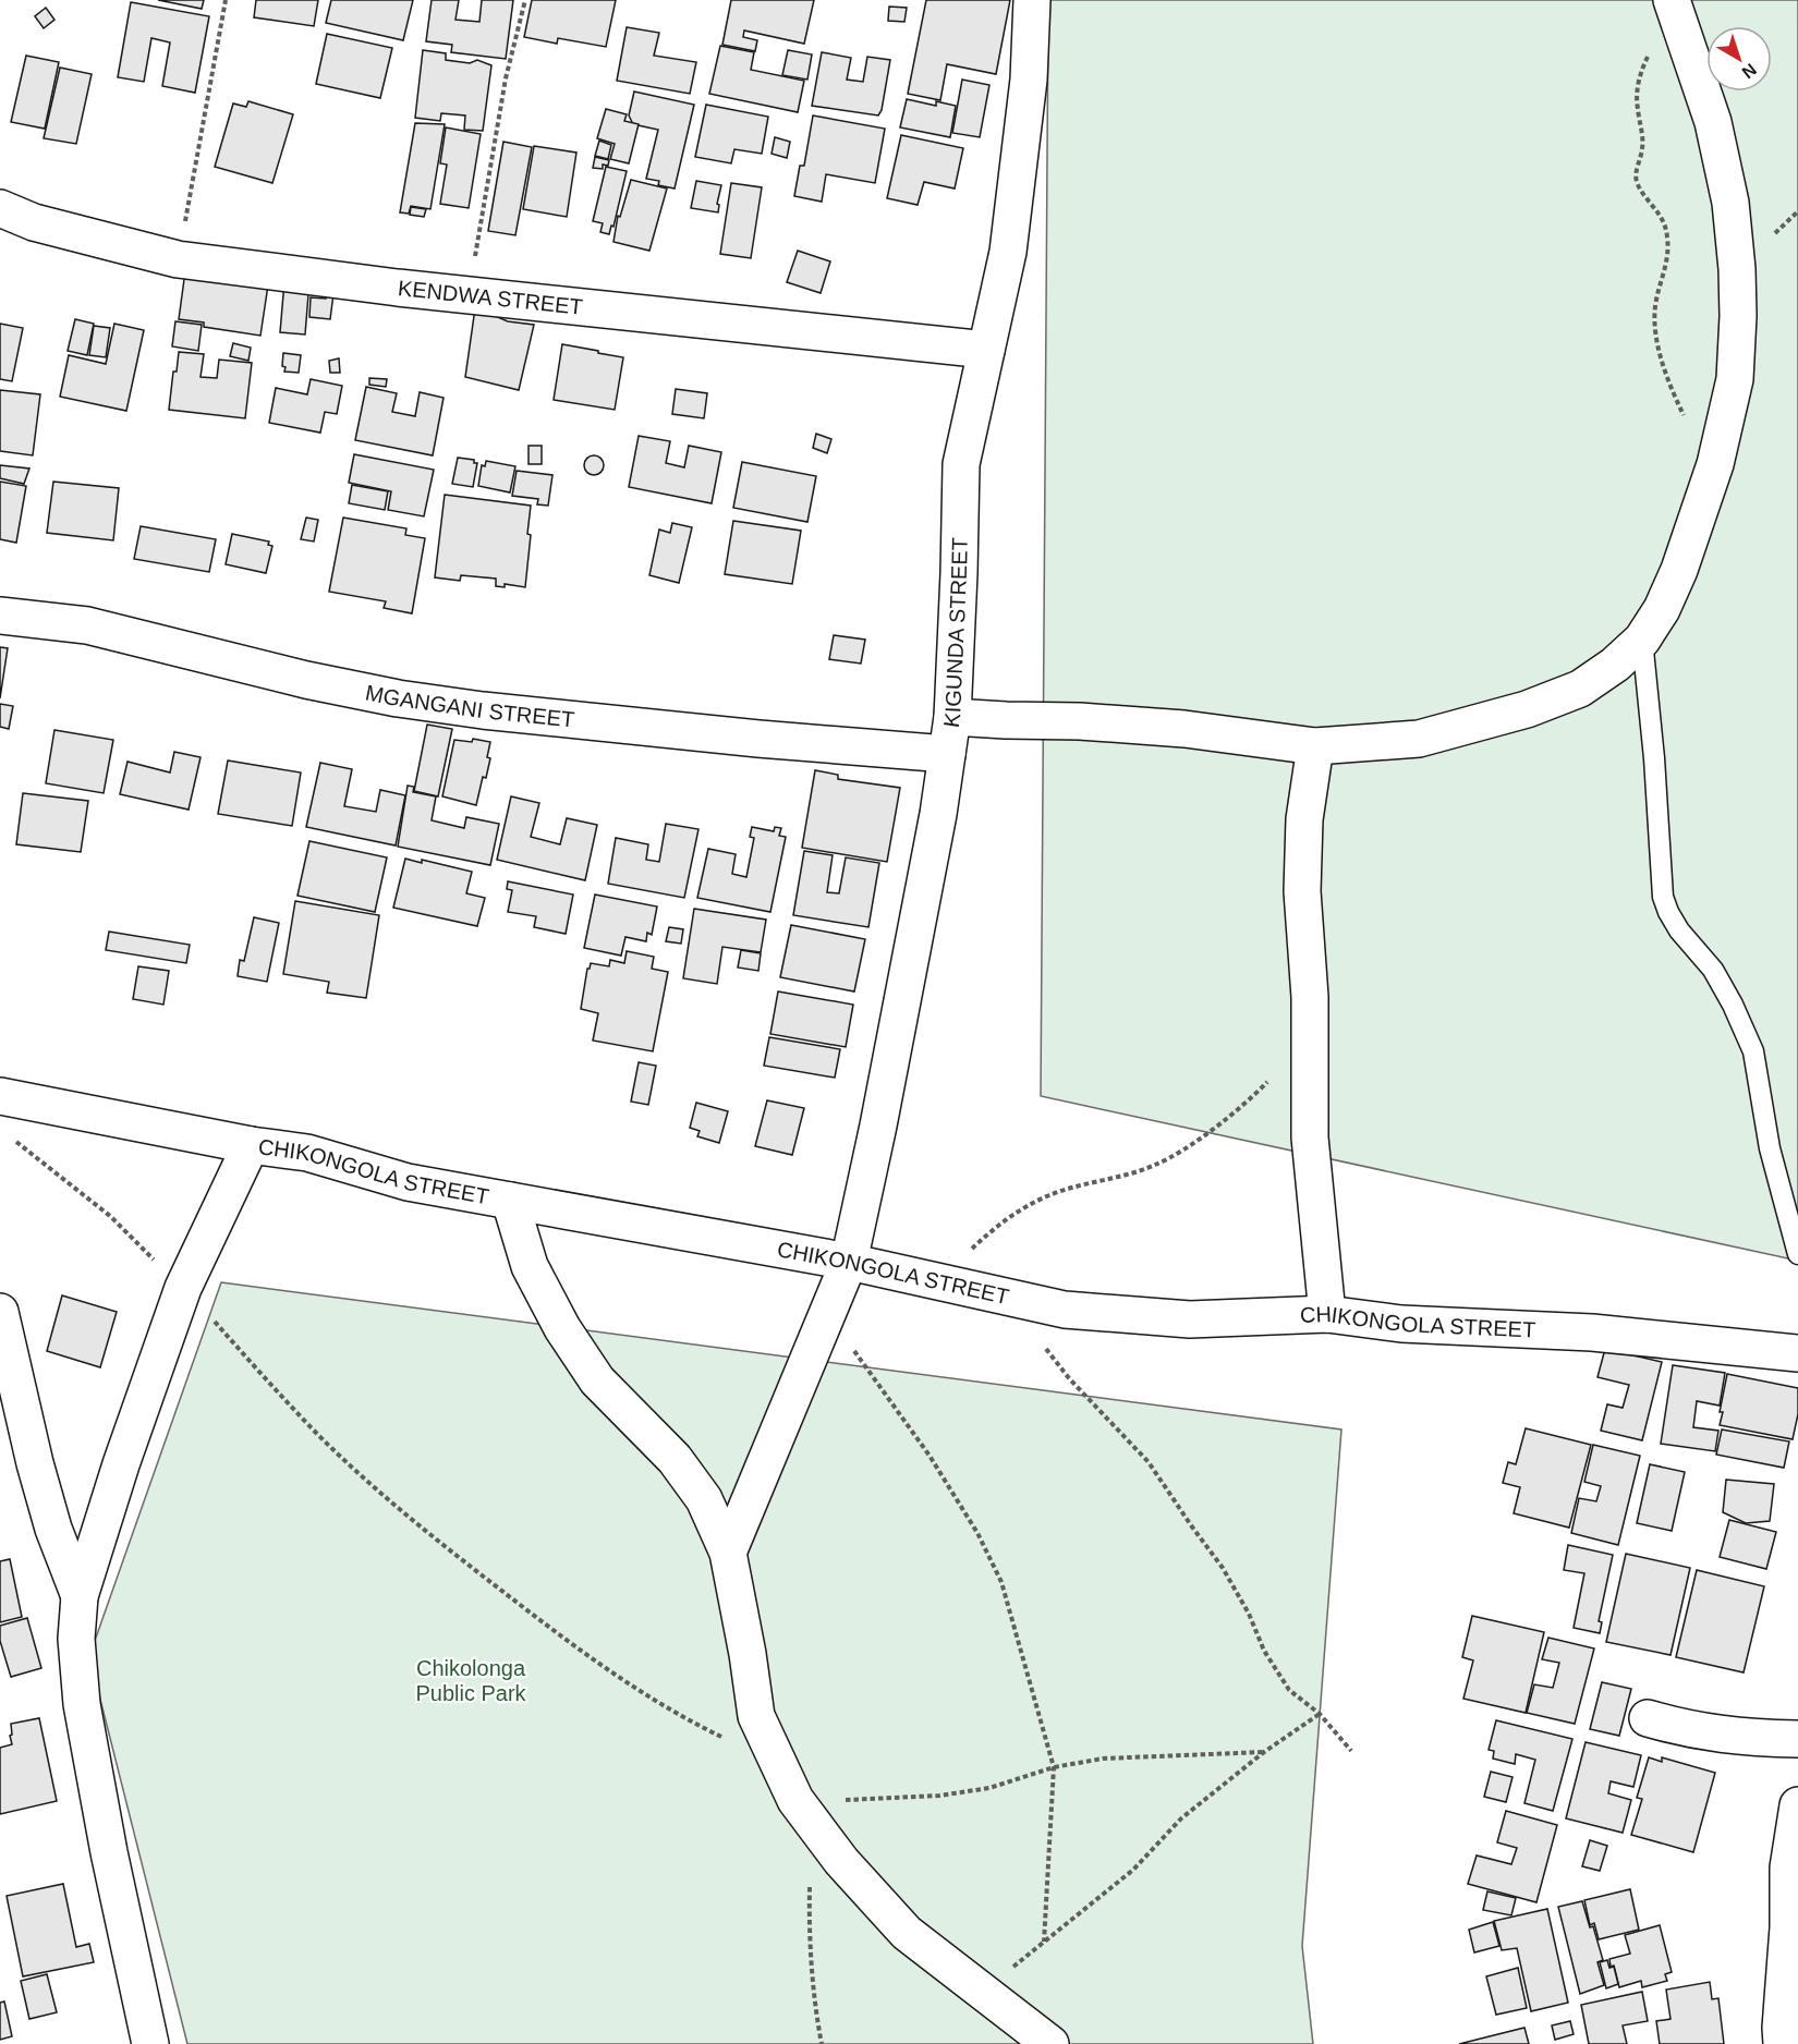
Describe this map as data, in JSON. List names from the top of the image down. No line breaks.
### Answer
{"streets":{"street":["KENDWA STREET","KIGUNDA STREET","MGANGANI STREET","CHIKONGOLA STREET"]},"crossings":[["KENDWA STREET","KIGUNDA STREET"],["KIGUNDA STREET","MGANGANI STREET"],["KIGUNDA STREET","CHIKONGOLA STREET"]],"parks":["Chikolonga Public Park"],"north":"bottom right"}
